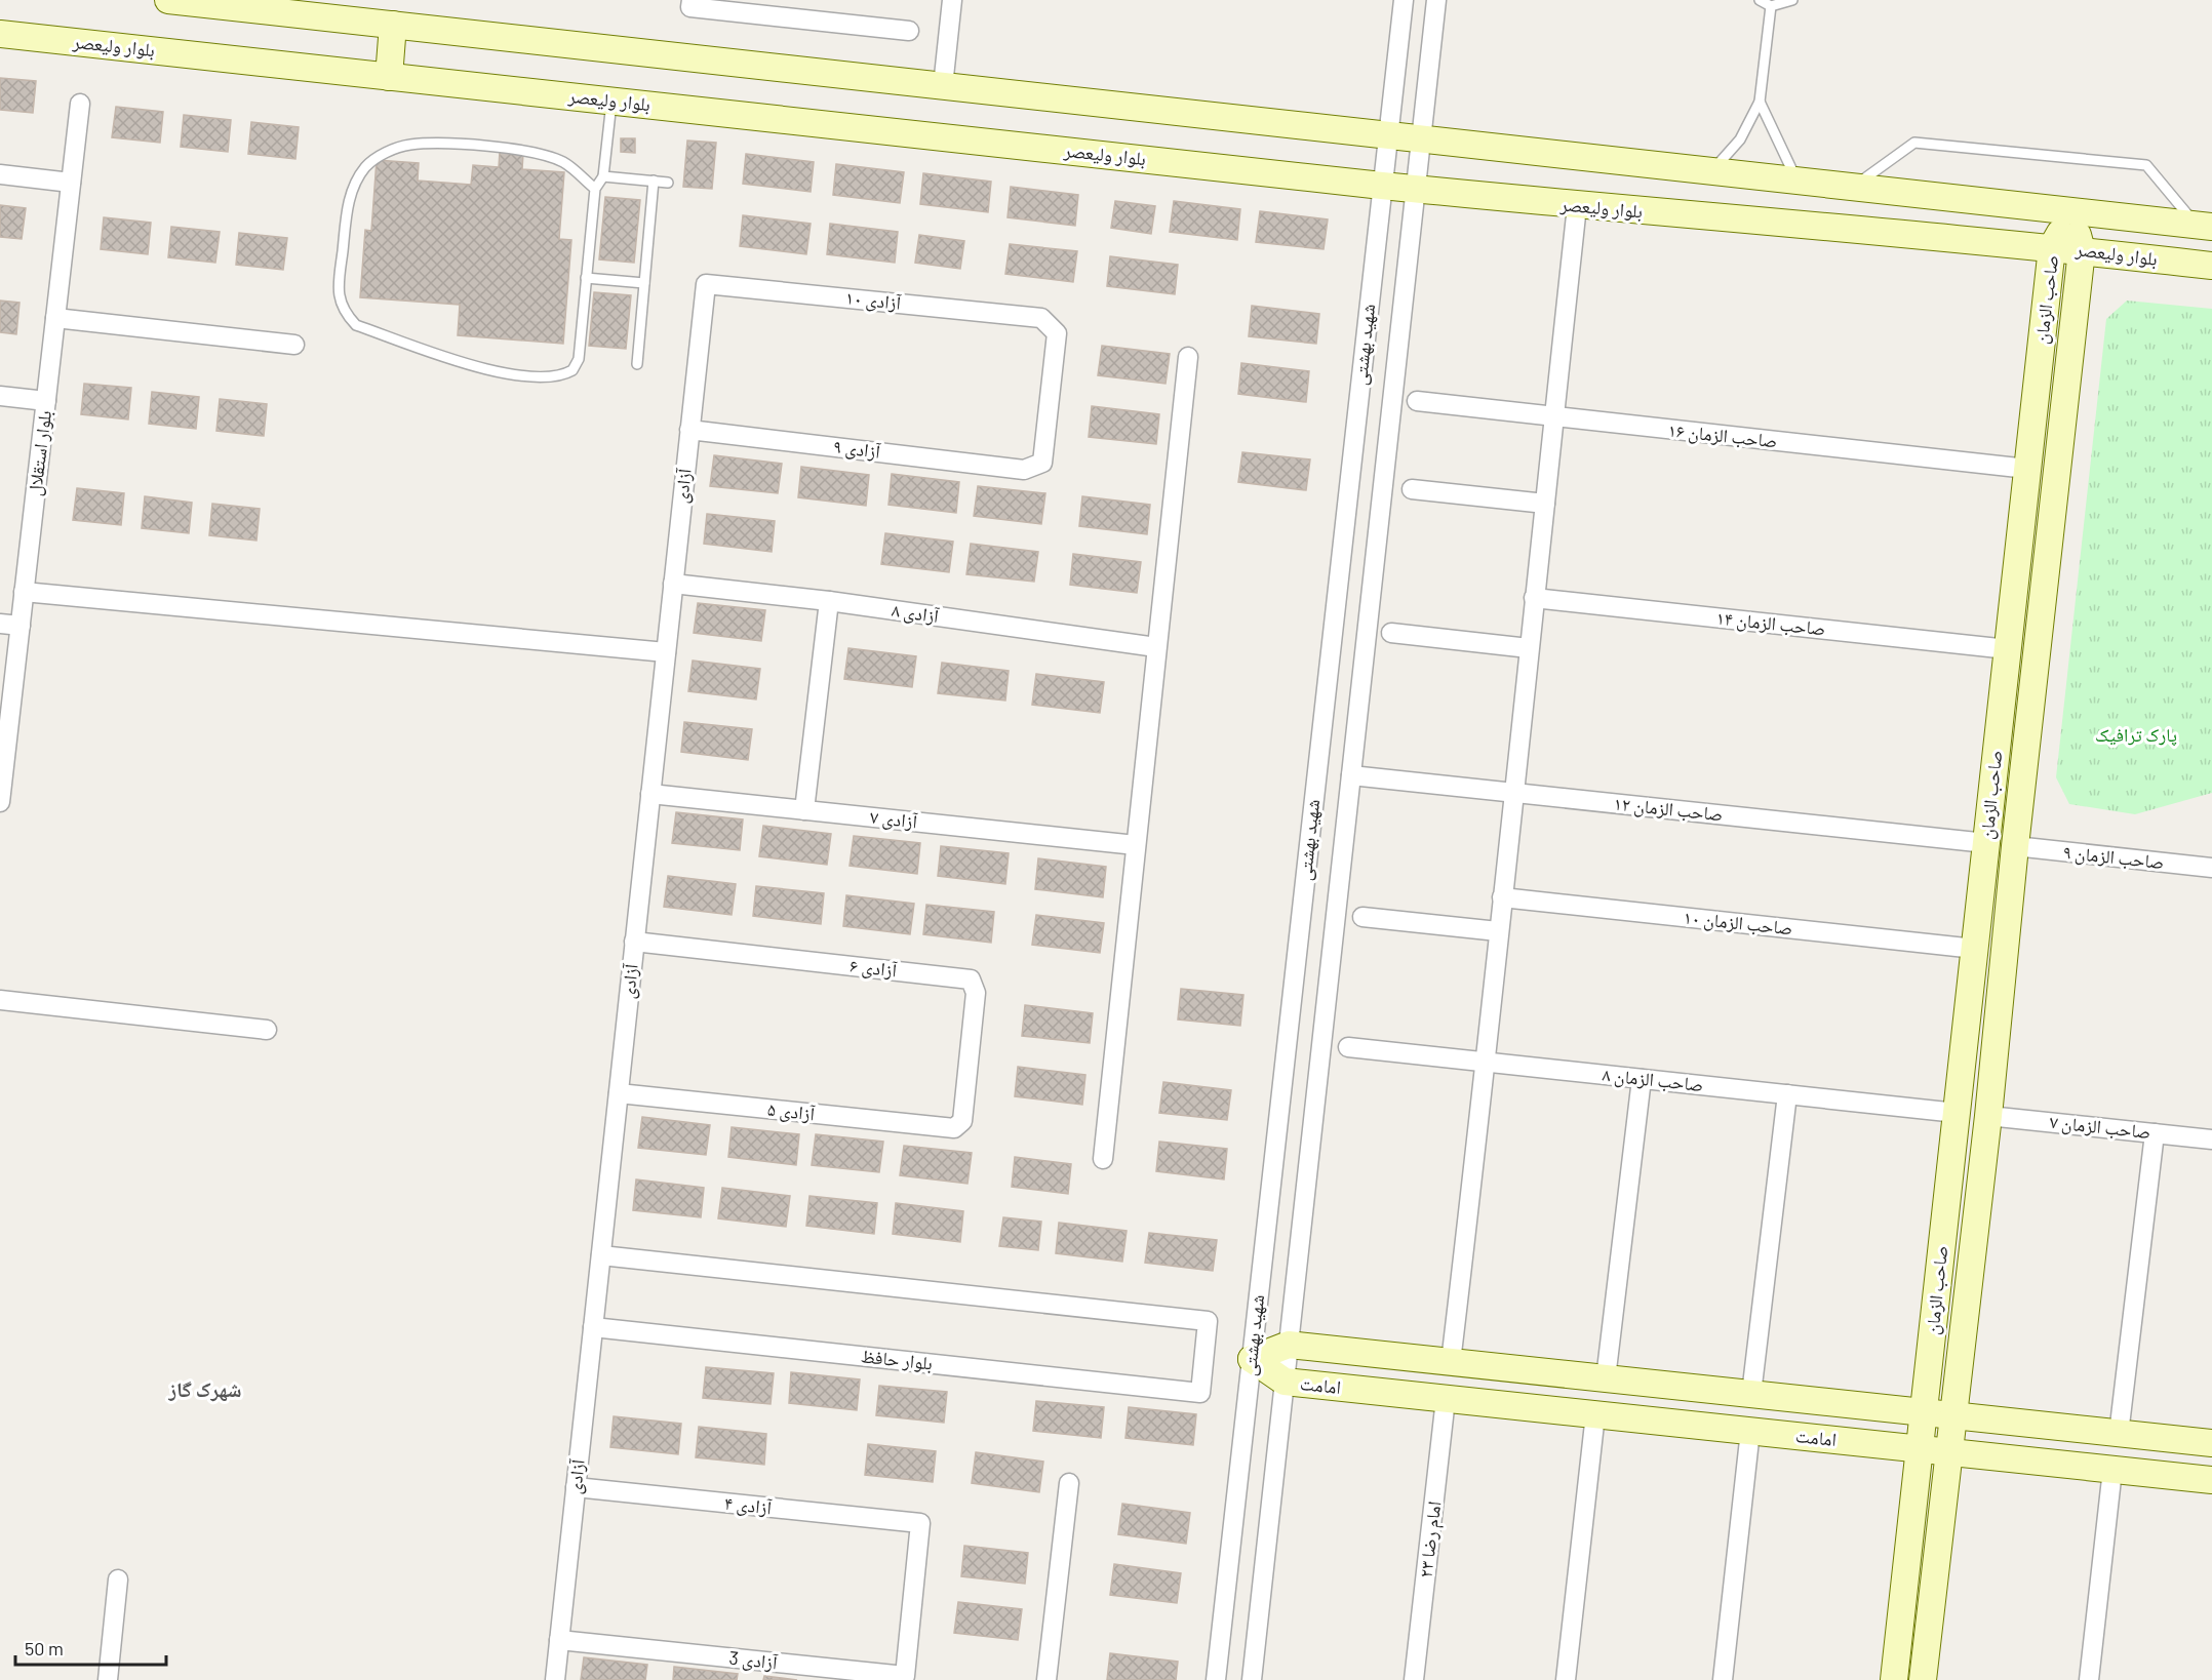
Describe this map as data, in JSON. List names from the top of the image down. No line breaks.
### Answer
{"streets":{"street":["بلوار ولیعصر","صاحب الزمان","آزادی ۱۰","شهید بهشتی","صاحب الزمان ۱۶","آزادی ۹","بلوار استقلال","آزادی","آزادی ۸","صاحب الزمان ۱۴","صاحب الزمان ۱۲","آزادی ۷","صاحب الزمان ۹","صاحب الزمان ۱۰","آزادی ۶","صاحب الزمان ۸","آزادی ۵","صاحب الزمان ۷","بلوار حافظ","امامت","آزادی ۴","امام رضا ۲۳","آزادی 3"]},"crossings":[["بلوار ولیعصر","صاحب الزمان"],["بلوار ولیعصر","شهید بهشتی"],["صاحب الزمان","صاحب الزمان ۱۶"],["صاحب الزمان","صاحب الزمان ۱۴"],["صاحب الزمان","صاحب الزمان ۱۲"],["صاحب الزمان","صاحب الزمان ۹"],["صاحب الزمان","صاحب الزمان ۱۰"],["صاحب الزمان","صاحب الزمان ۸"],["صاحب الزمان","صاحب الزمان ۷"],["صاحب الزمان","امامت"],["آزادی ۱۰","آزادی ۹"],["آزادی ۱۰","آزادی"],["شهید بهشتی","صاحب الزمان ۱۲"],["شهید بهشتی","امامت"],["آزادی ۹","آزادی"],["آزادی","آزادی ۸"],["آزادی","آزادی ۷"],["آزادی","آزادی ۶"],["آزادی","آزادی ۵"],["آزادی","بلوار حافظ"],["آزادی","آزادی ۴"],["آزادی","آزادی 3"],["آزادی ۶","آزادی ۵"],["امامت","امام رضا ۲۳"],["آزادی ۴","آزادی 3"]],"districts":["شهرک گاز"],"parks":["پارک ترافیک"],"scale_bar":"50 m"}
